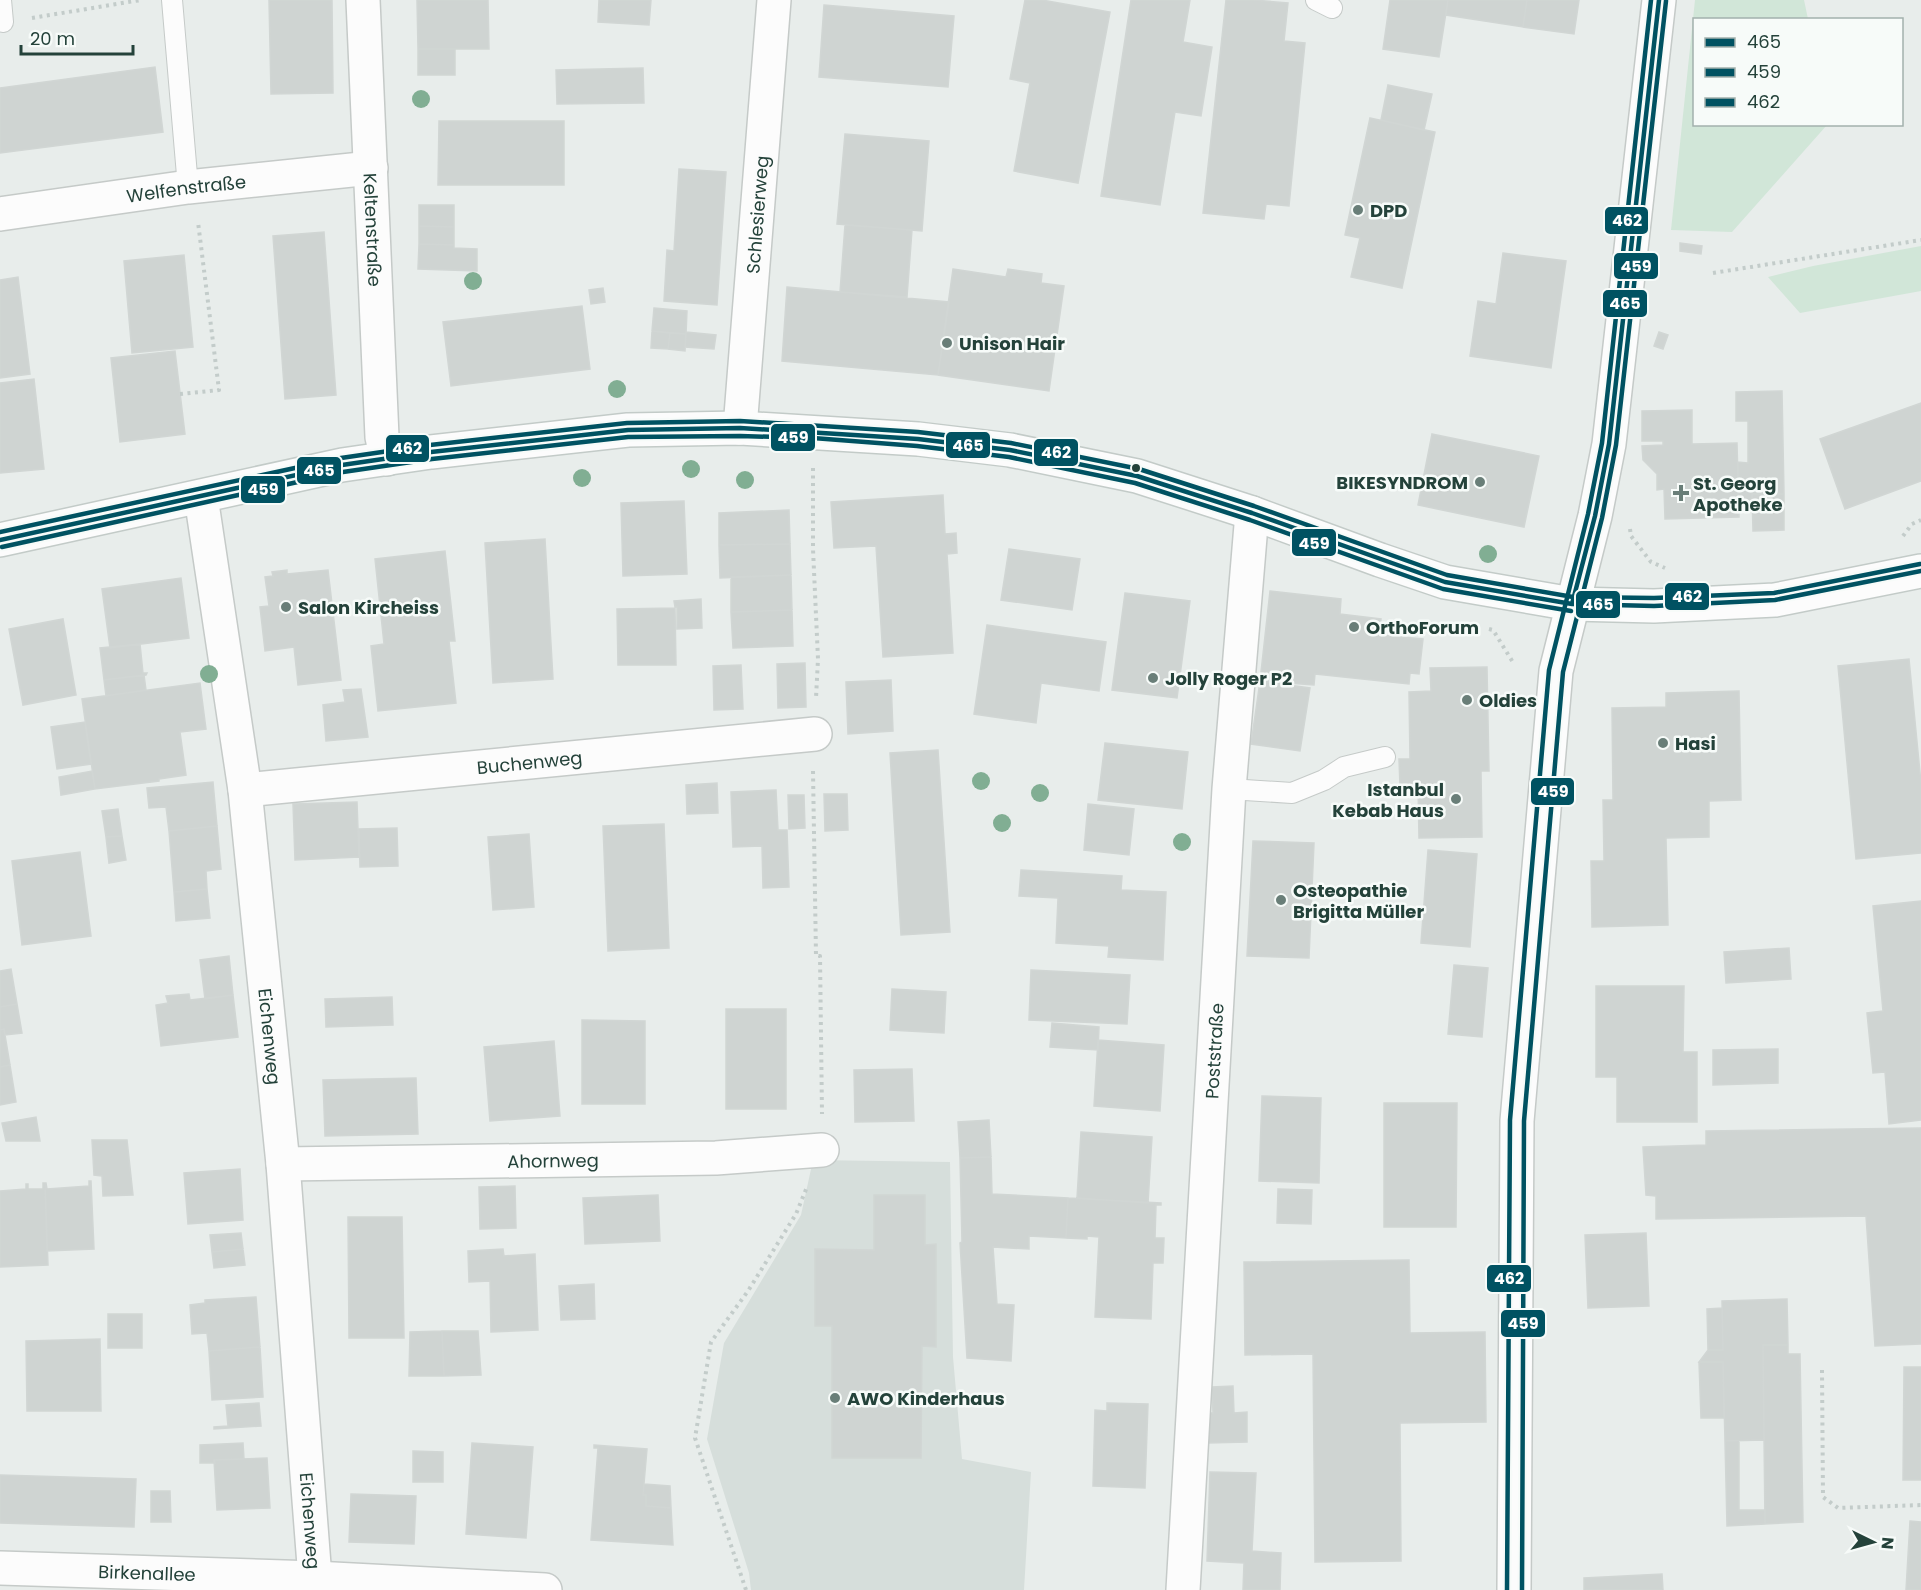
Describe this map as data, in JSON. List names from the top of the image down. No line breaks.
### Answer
{"streets":{"street":["Welfenstraße","Schlesierweg","Keltenstraße","Buchenweg","Eichenweg","Poststraße","Ahornweg","Birkenallee"]},"crossings":[["Welfenstraße","Keltenstraße"],["Buchenweg","Eichenweg"],["Eichenweg","Ahornweg"],["Eichenweg","Birkenallee"]],"places":{"other":["DPD","Unison Hair","BIKESYNDROM","Salon Kircheiss","OrthoForum","Jolly Roger P2","Oldies","Hasi","Istanbul Kebab Haus","Osteopathie Brigitta Müller","AWO Kinderhaus"],"health":["St. Georg Apotheke"]},"lines":["transit line 465","transit line 462","transit line 459"],"legend":["465","459","462"],"scale_bar":"20 m","north":"right"}
